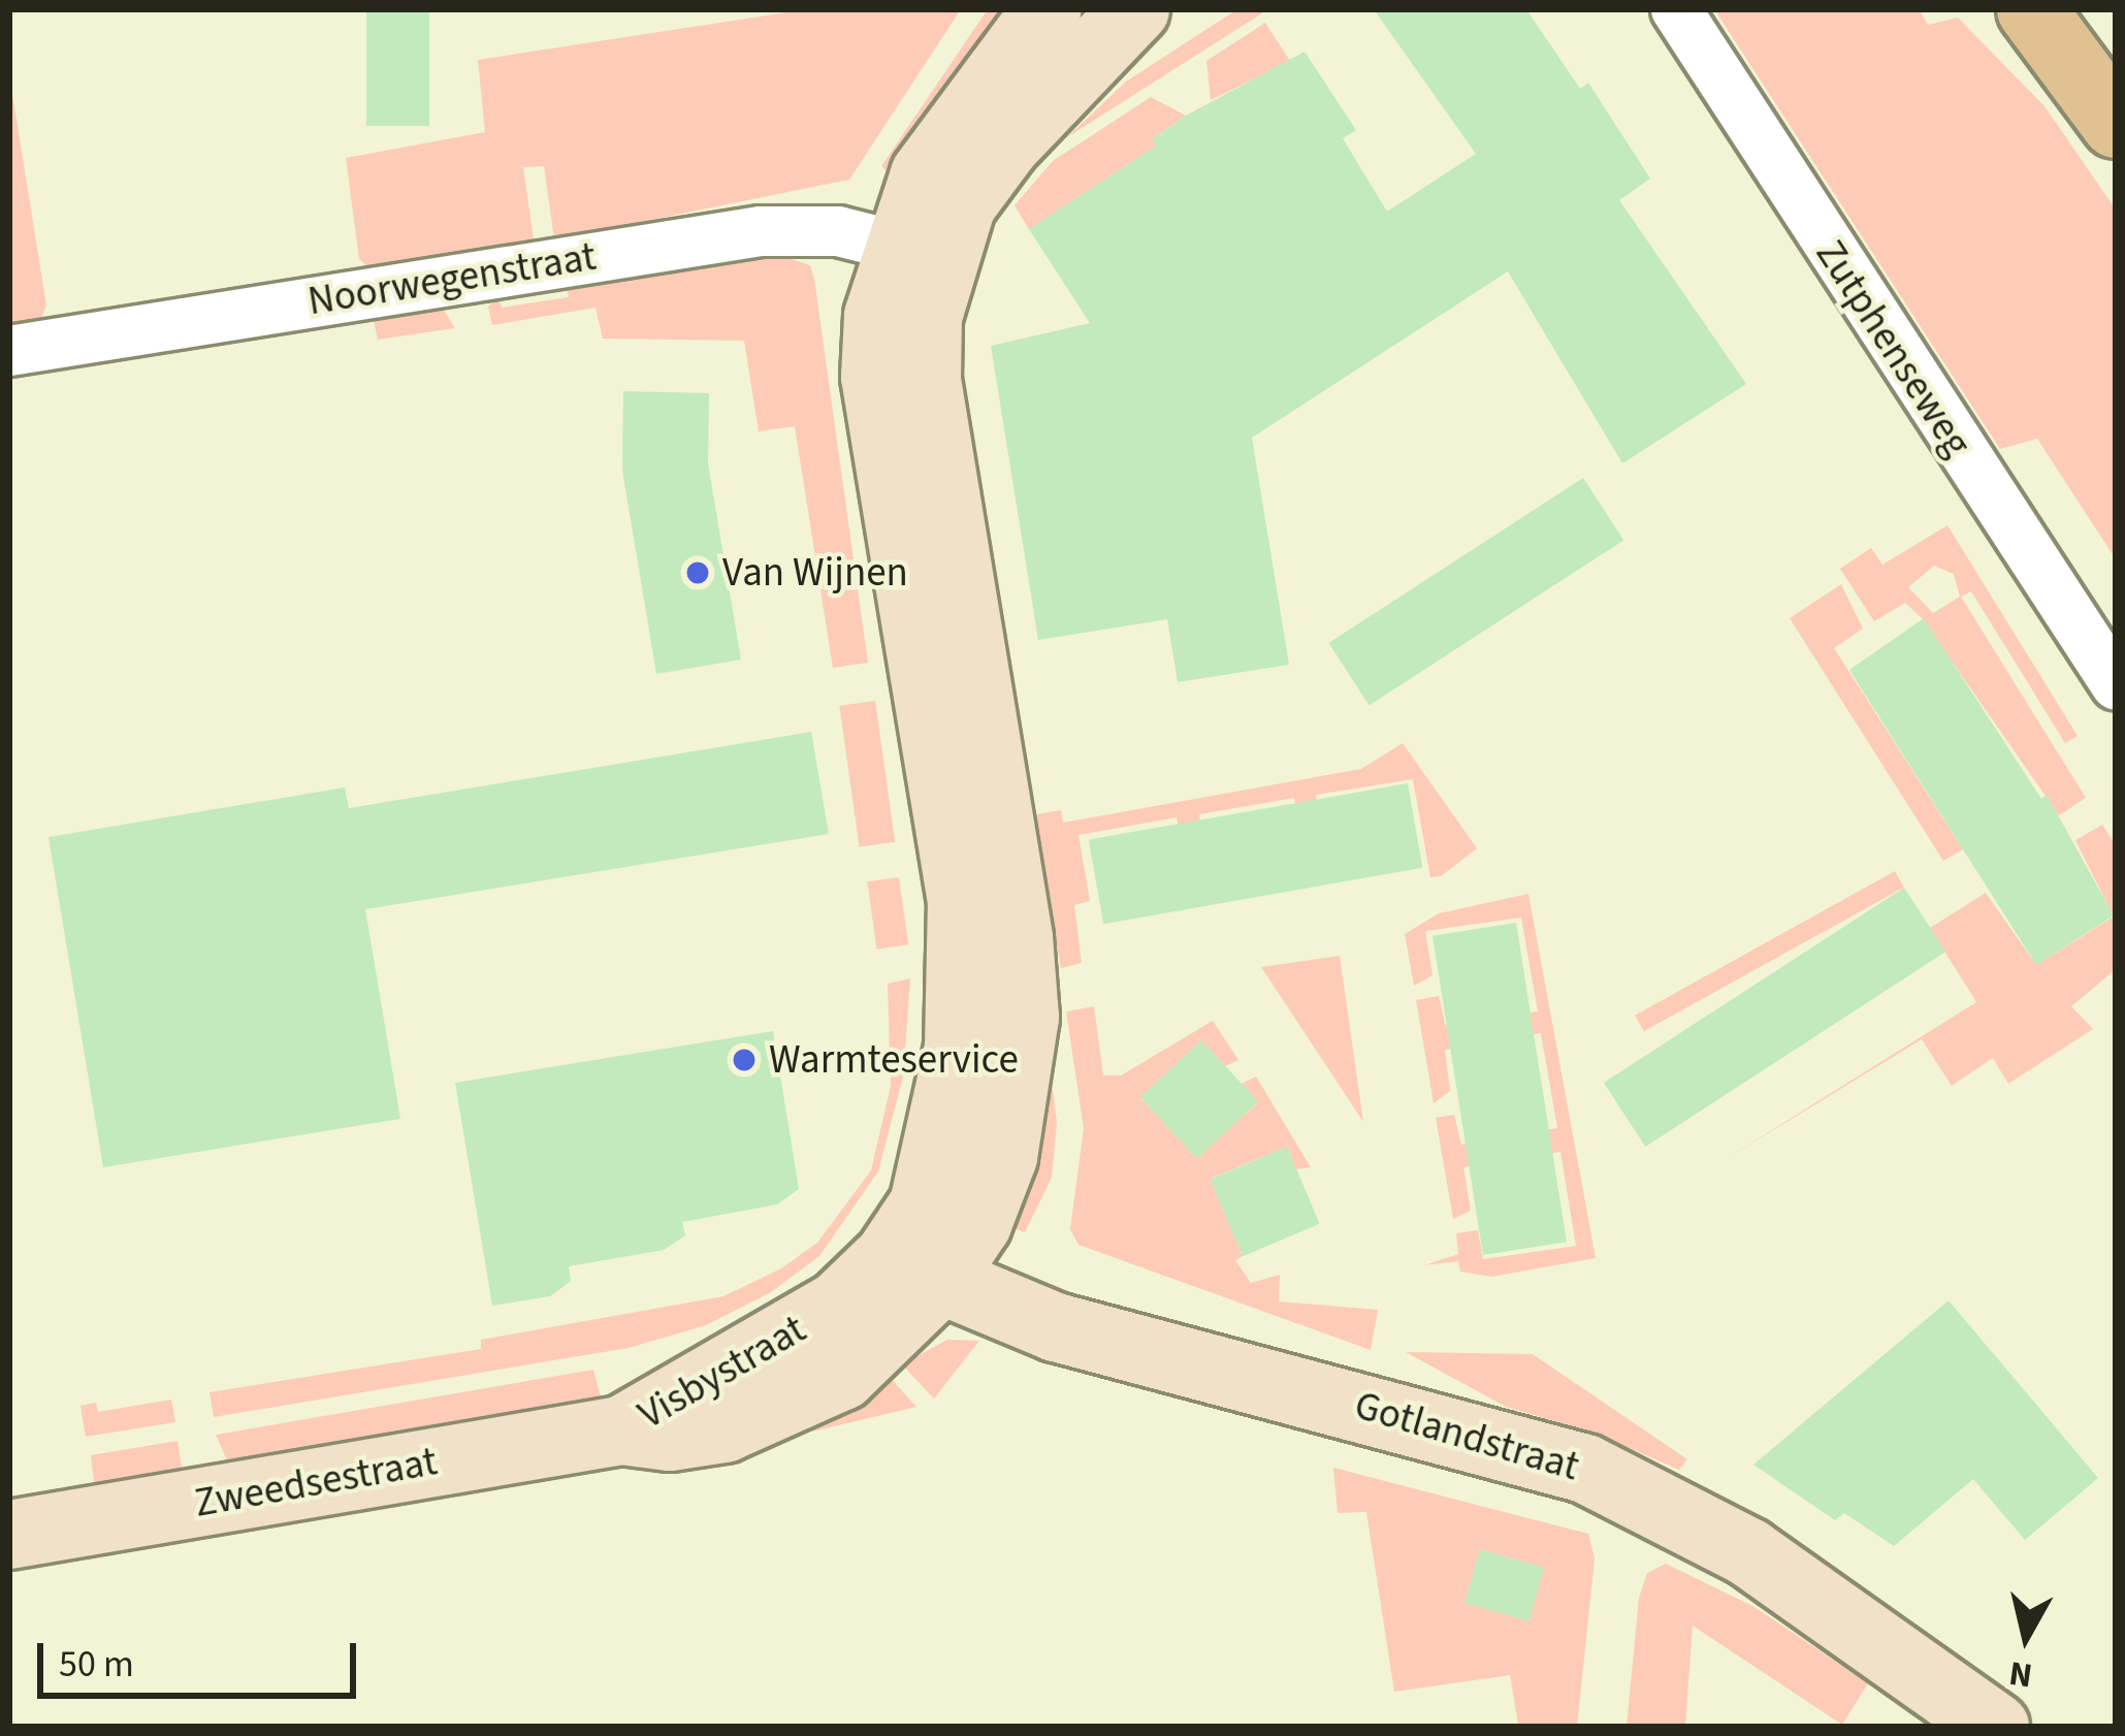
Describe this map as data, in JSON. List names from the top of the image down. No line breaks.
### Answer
{"streets":{"street":["Noorwegenstraat","Zutphenseweg","Visbystraat","Gotlandstraat","Zweedsestraat"]},"crossings":[["Noorwegenstraat","Visbystraat"],["Visbystraat","Gotlandstraat"],["Visbystraat","Zweedsestraat"]],"places":["Van Wijnen","Warmteservice"],"scale_bar":"50 m","north":"bottom"}
